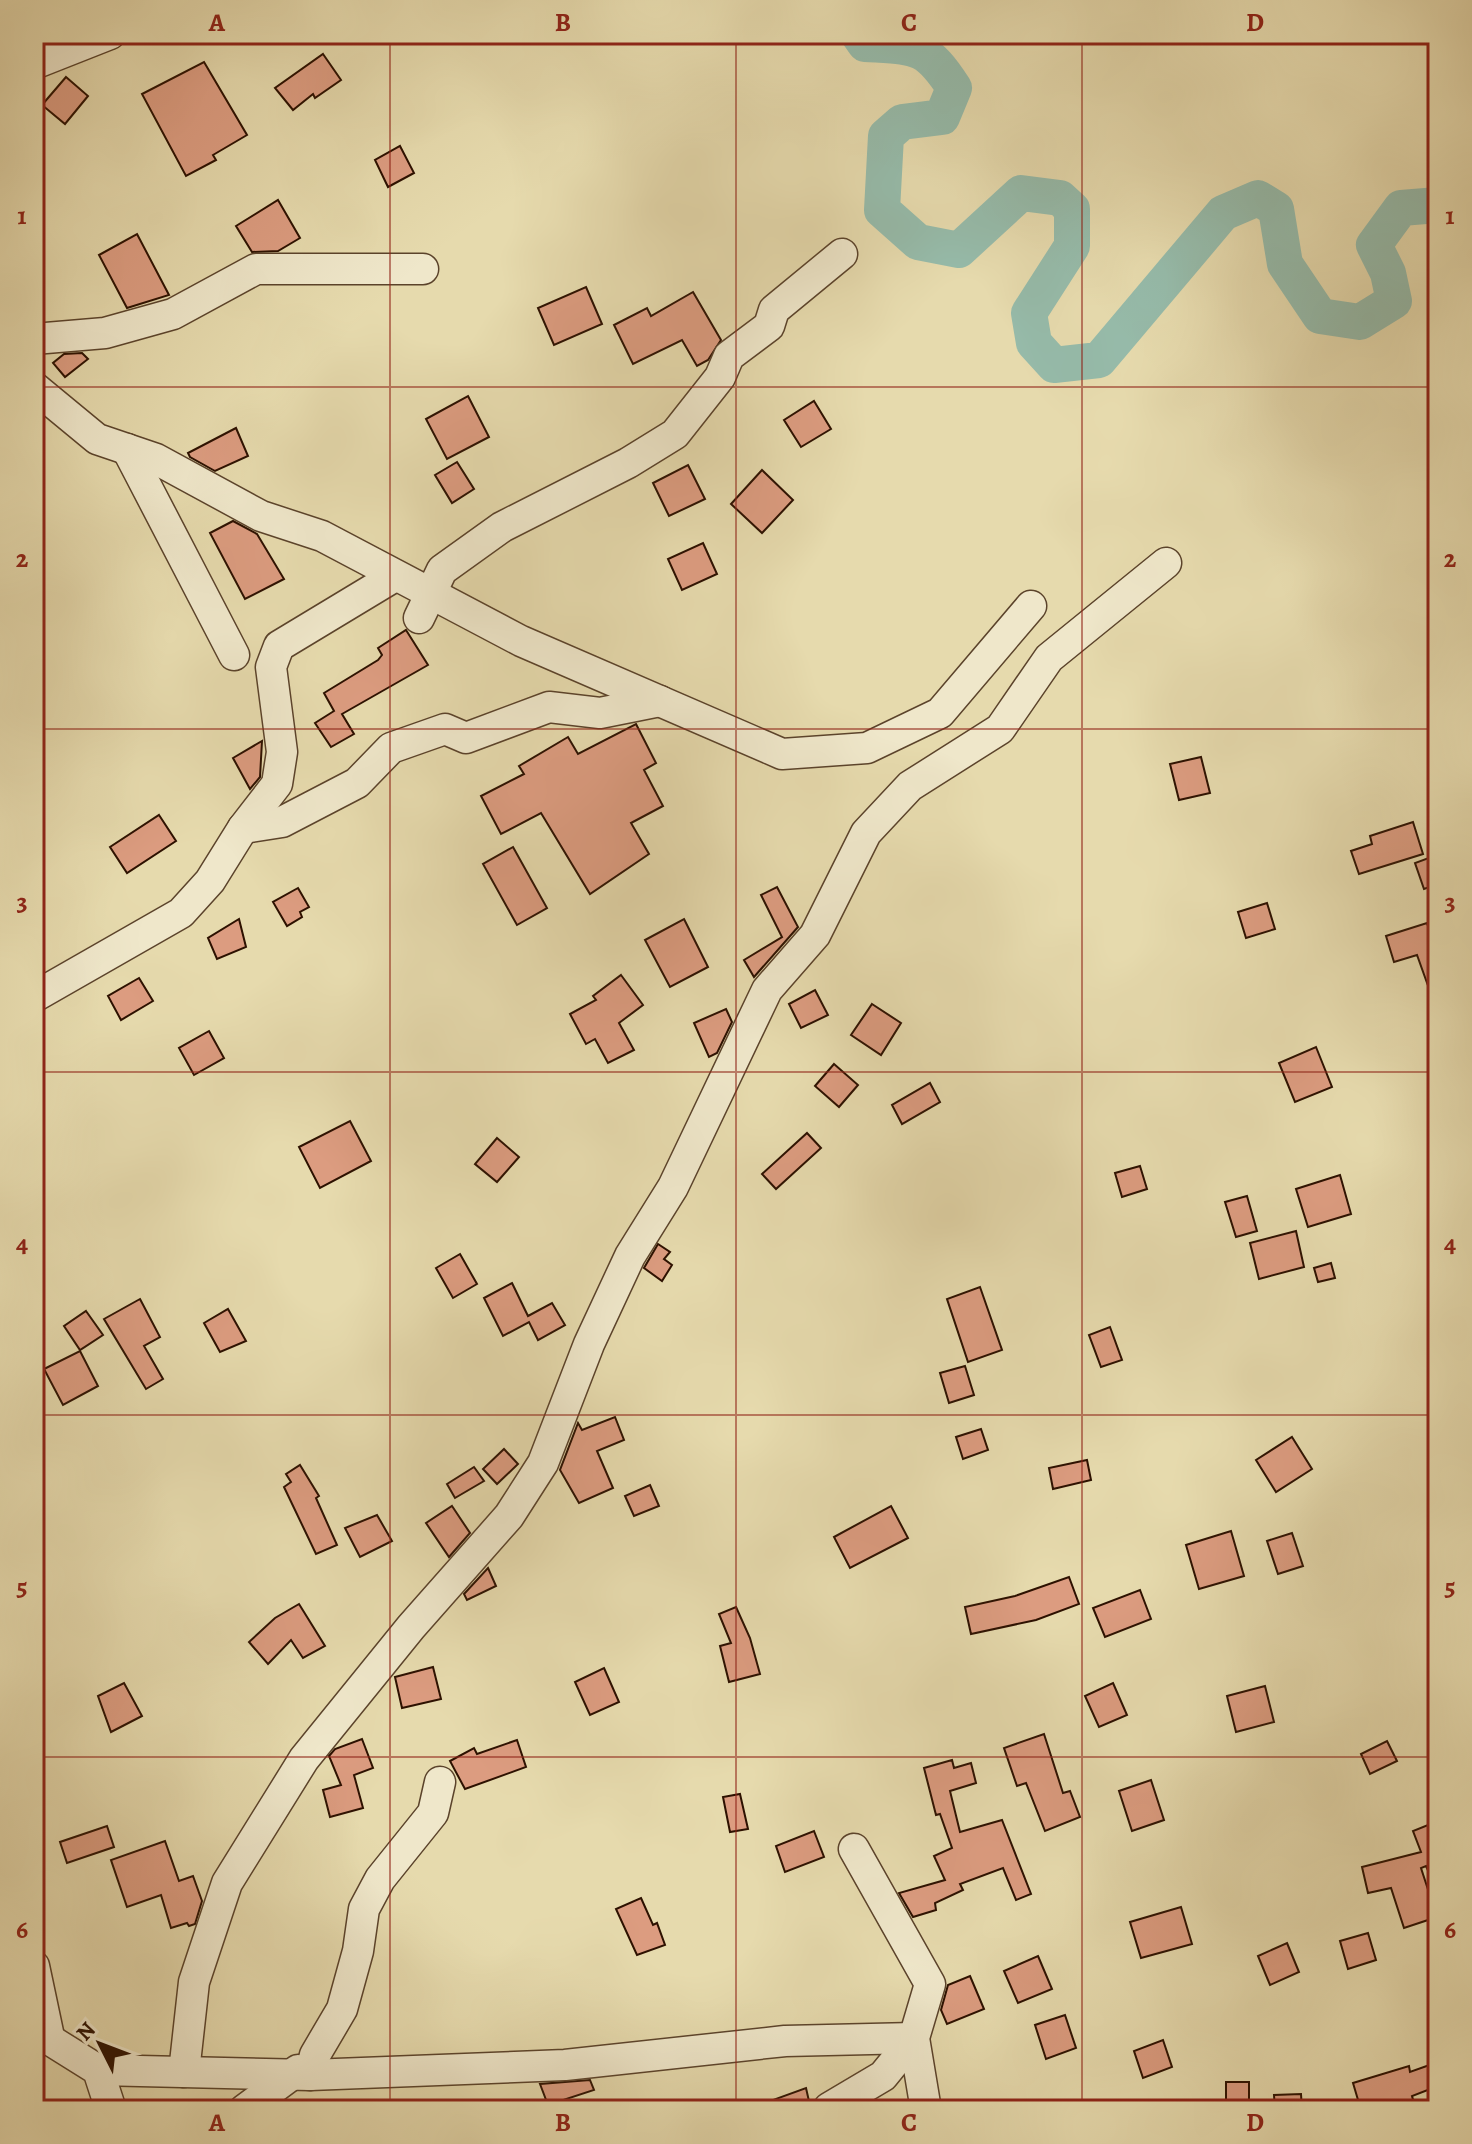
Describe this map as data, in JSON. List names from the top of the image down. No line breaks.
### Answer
{"north":"top left","grid":{"columns":["A","B","C","D"],"rows":["1","2","3","4","5","6"]}}
